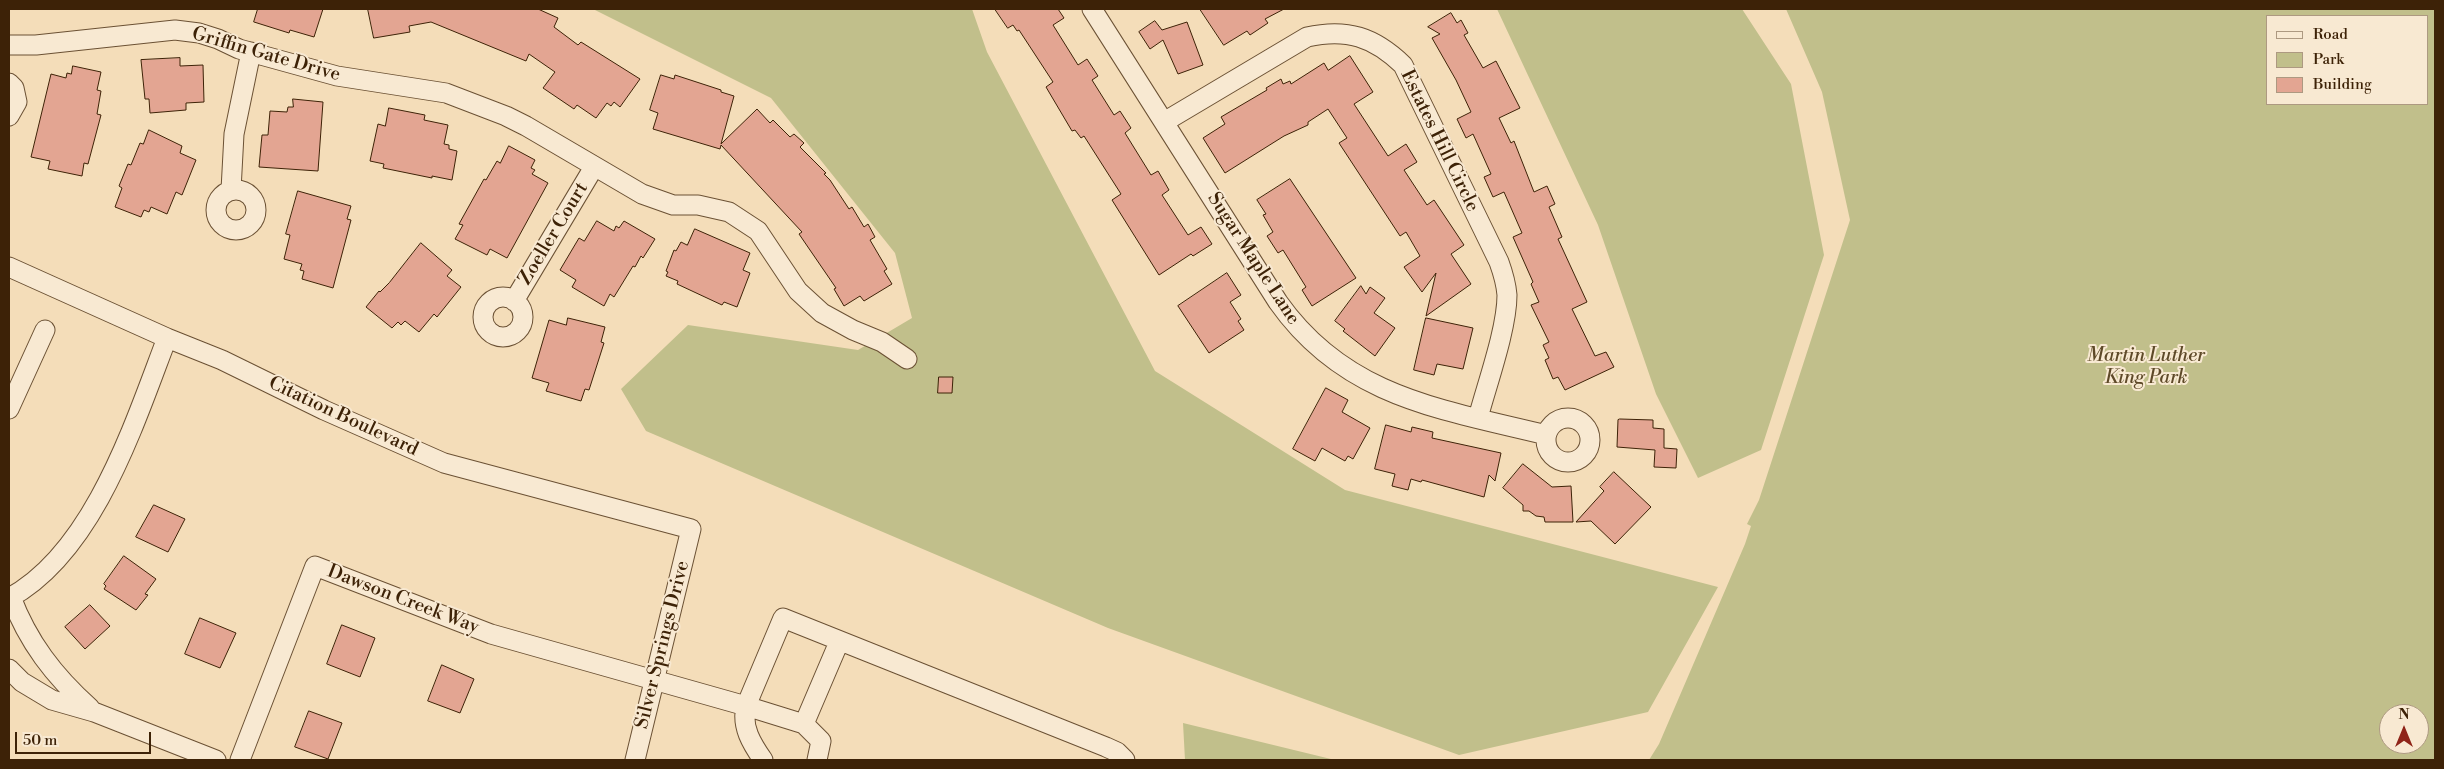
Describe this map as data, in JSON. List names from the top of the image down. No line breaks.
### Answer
{"streets":{"street":["Griffin Gate Drive","Estates Hill Circle","Zoeller Court","Sugar Maple Lane","Citation Boulevard","Dawson Creek Way","Silver Springs Drive"]},"crossings":[["Griffin Gate Drive","Zoeller Court"],["Estates Hill Circle","Sugar Maple Lane"],["Citation Boulevard","Silver Springs Drive"],["Dawson Creek Way","Silver Springs Drive"]],"parks":["Martin Luther King Park"],"legend":["Road","Park","Building"],"scale_bar":"50 m","north":"top"}
